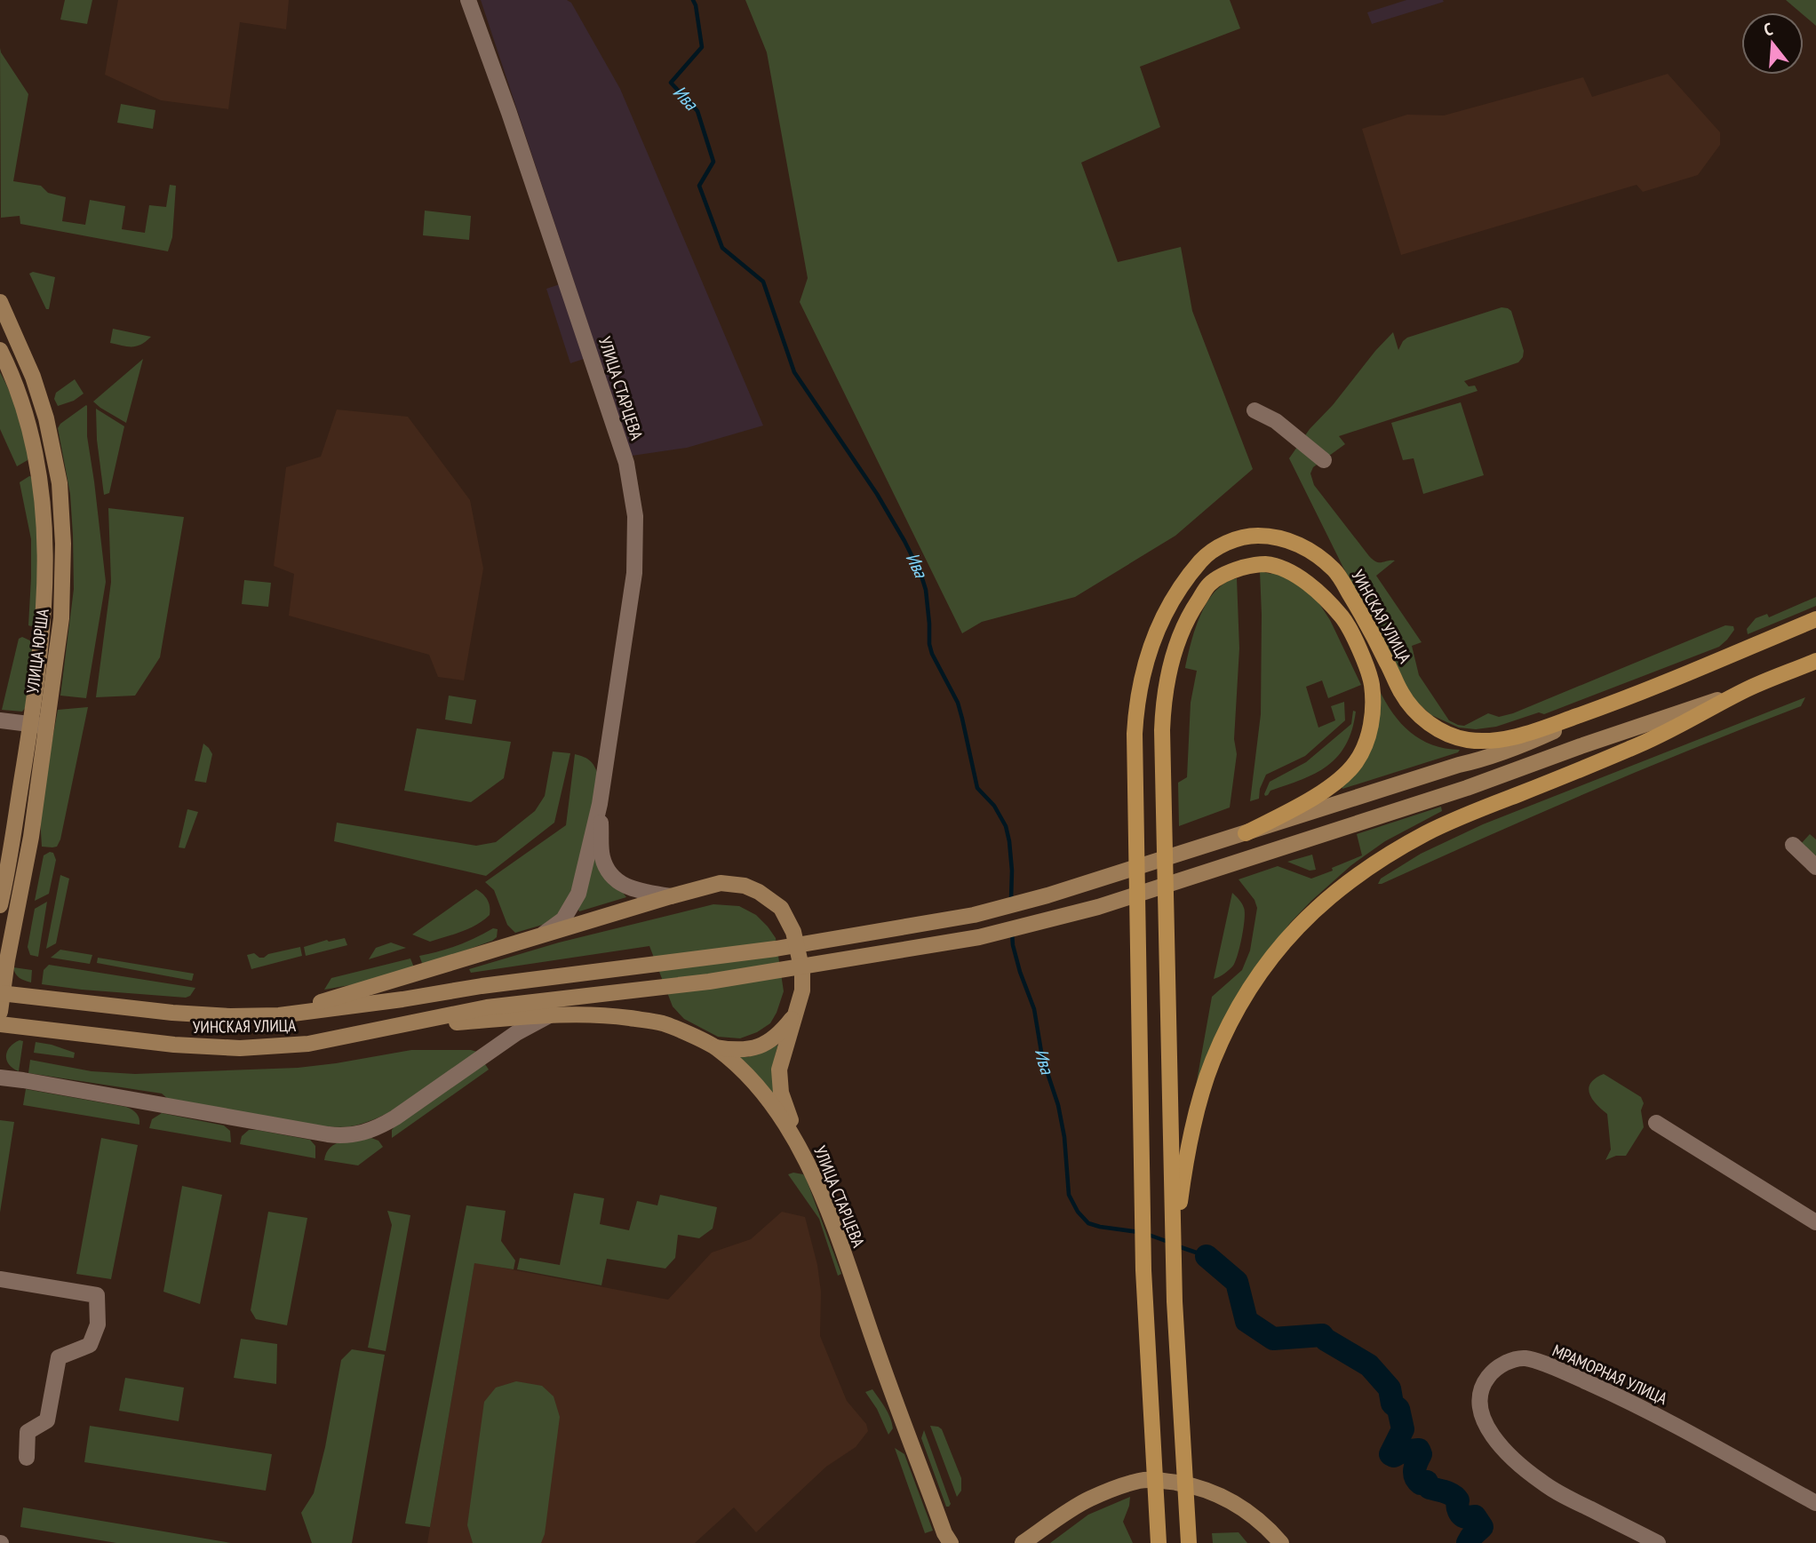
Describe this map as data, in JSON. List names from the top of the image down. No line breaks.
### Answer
{"streets":{"main road":["УЛИЦА СТАРЦЕВА","УИНСКАЯ УЛИЦА","УЛИЦА ЮРША"],"street":["МРАМОРНАЯ УЛИЦА"]},"crossings":[["УЛИЦА СТАРЦЕВА","УИНСКАЯ УЛИЦА"],["УИНСКАЯ УЛИЦА","УЛИЦА ЮРША"]],"water":["Ива"],"north":"top"}
